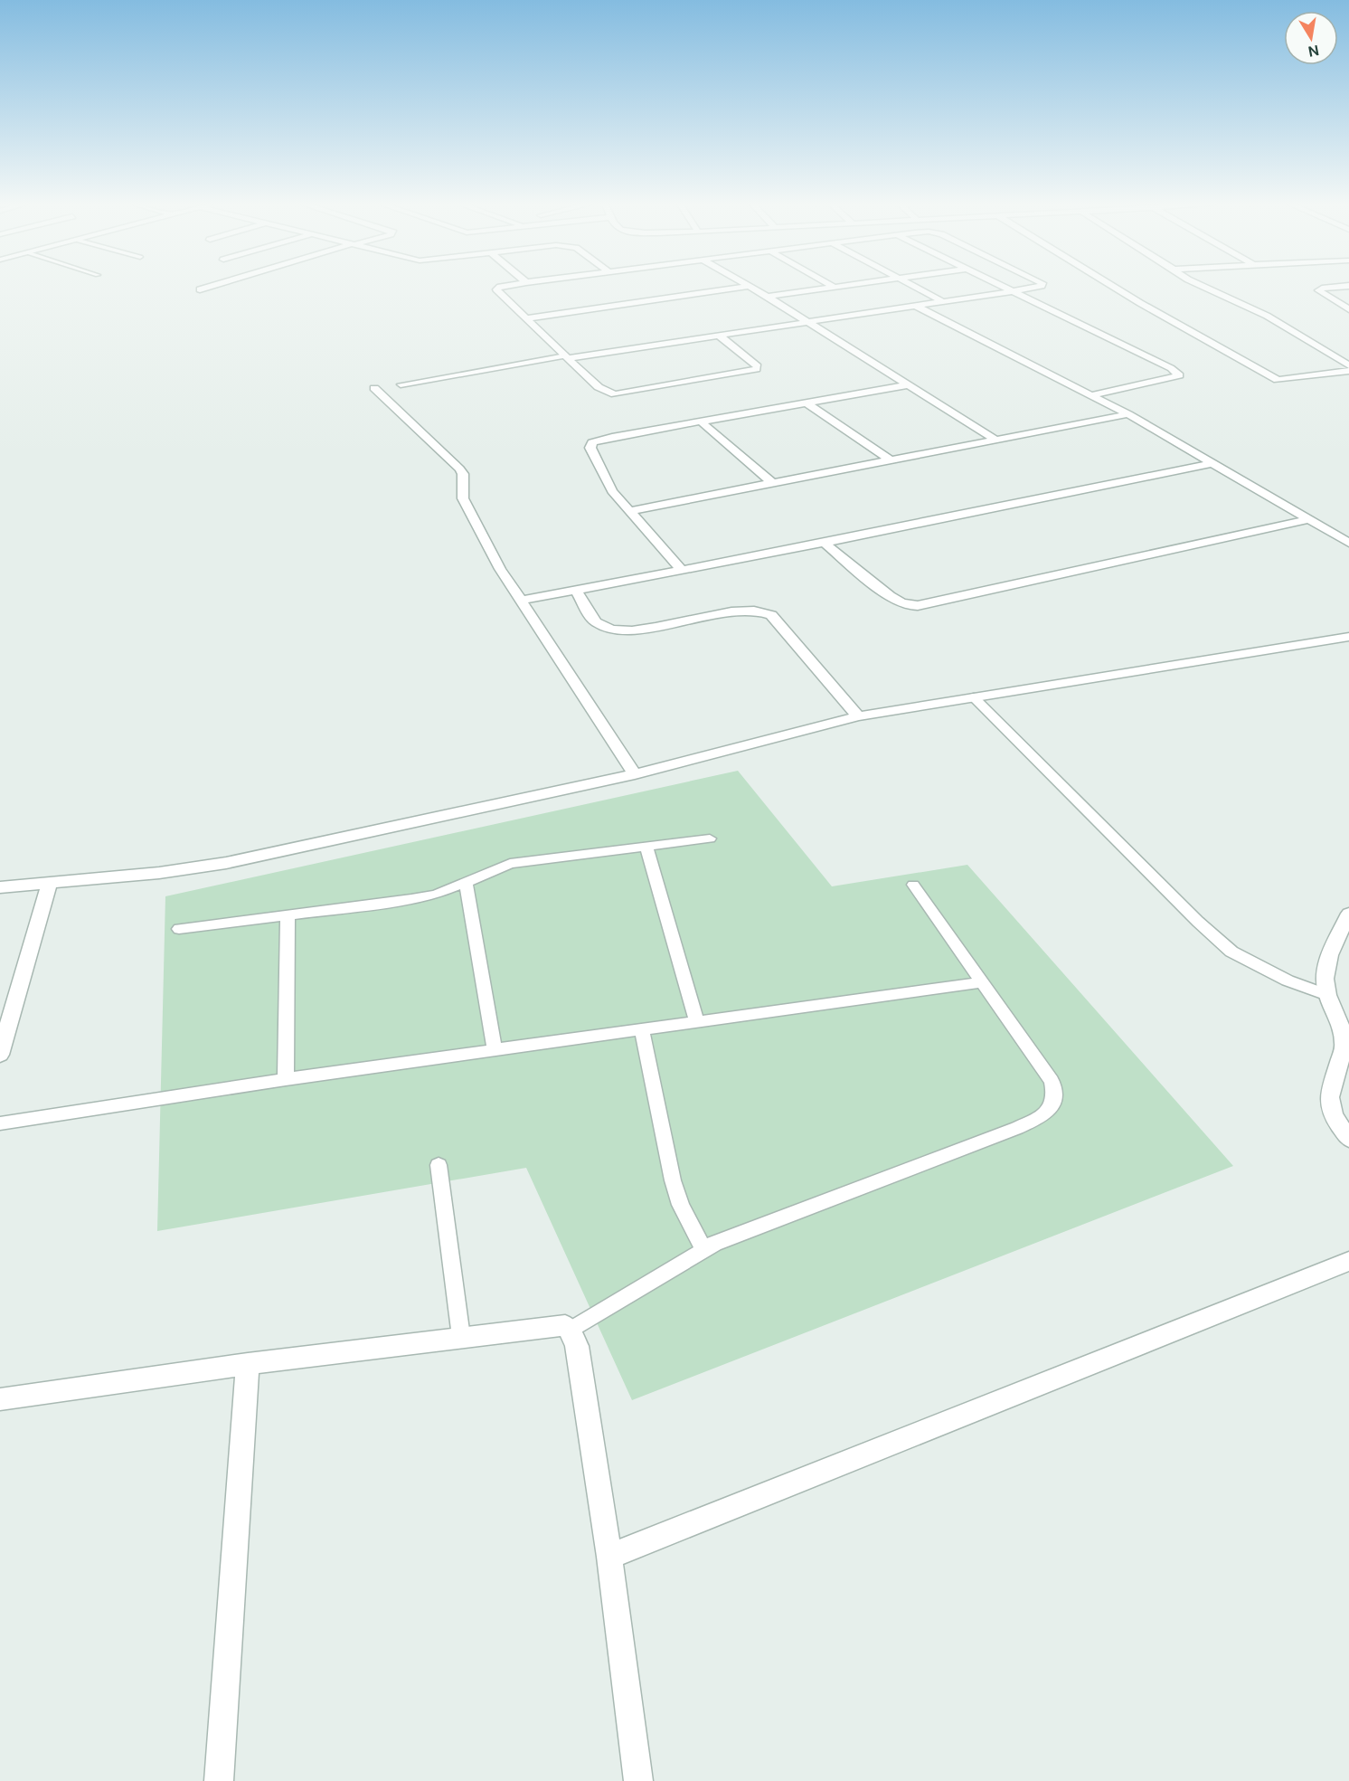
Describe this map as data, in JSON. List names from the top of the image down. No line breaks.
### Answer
{"north":"bottom"}
